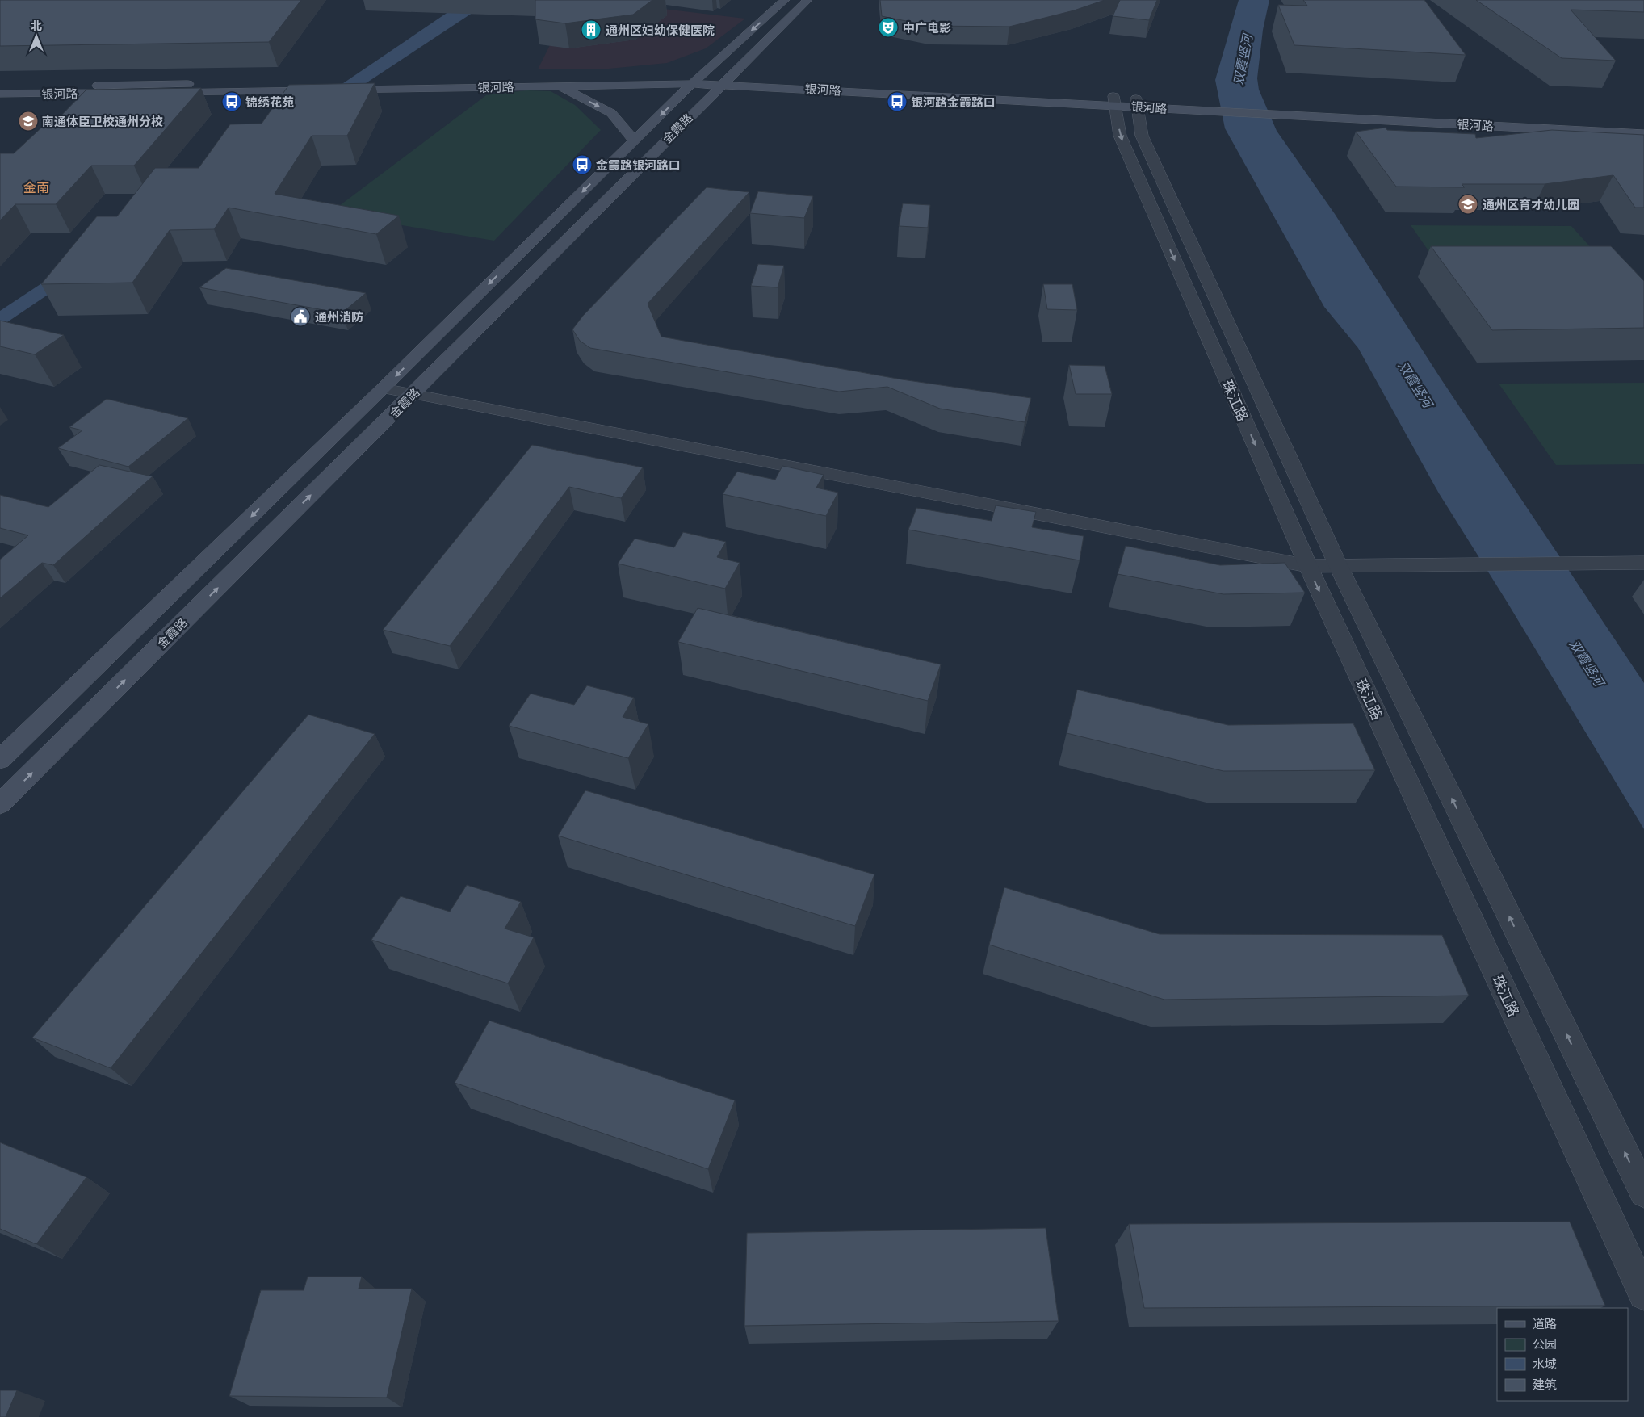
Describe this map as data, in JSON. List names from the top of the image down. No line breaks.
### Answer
{"streets":{"main road":["银河路","金霞路"],"street":["珠江路"]},"crossings":[["银河路","金霞路"],["银河路","珠江路"]],"districts":["金南"],"water":["双霞竖河"],"places":{"theatre":["中广电影"],"building":["通州区妇幼保健医院"],"bus stop":["锦绣花苑","银河路金霞路口","金霞路银河路口"],"school or university":["南通体臣卫校通州分校","通州区育才幼儿园"],"public building":["通州消防"]},"legend":["道路","公园","水域","建筑"],"north":"top"}
